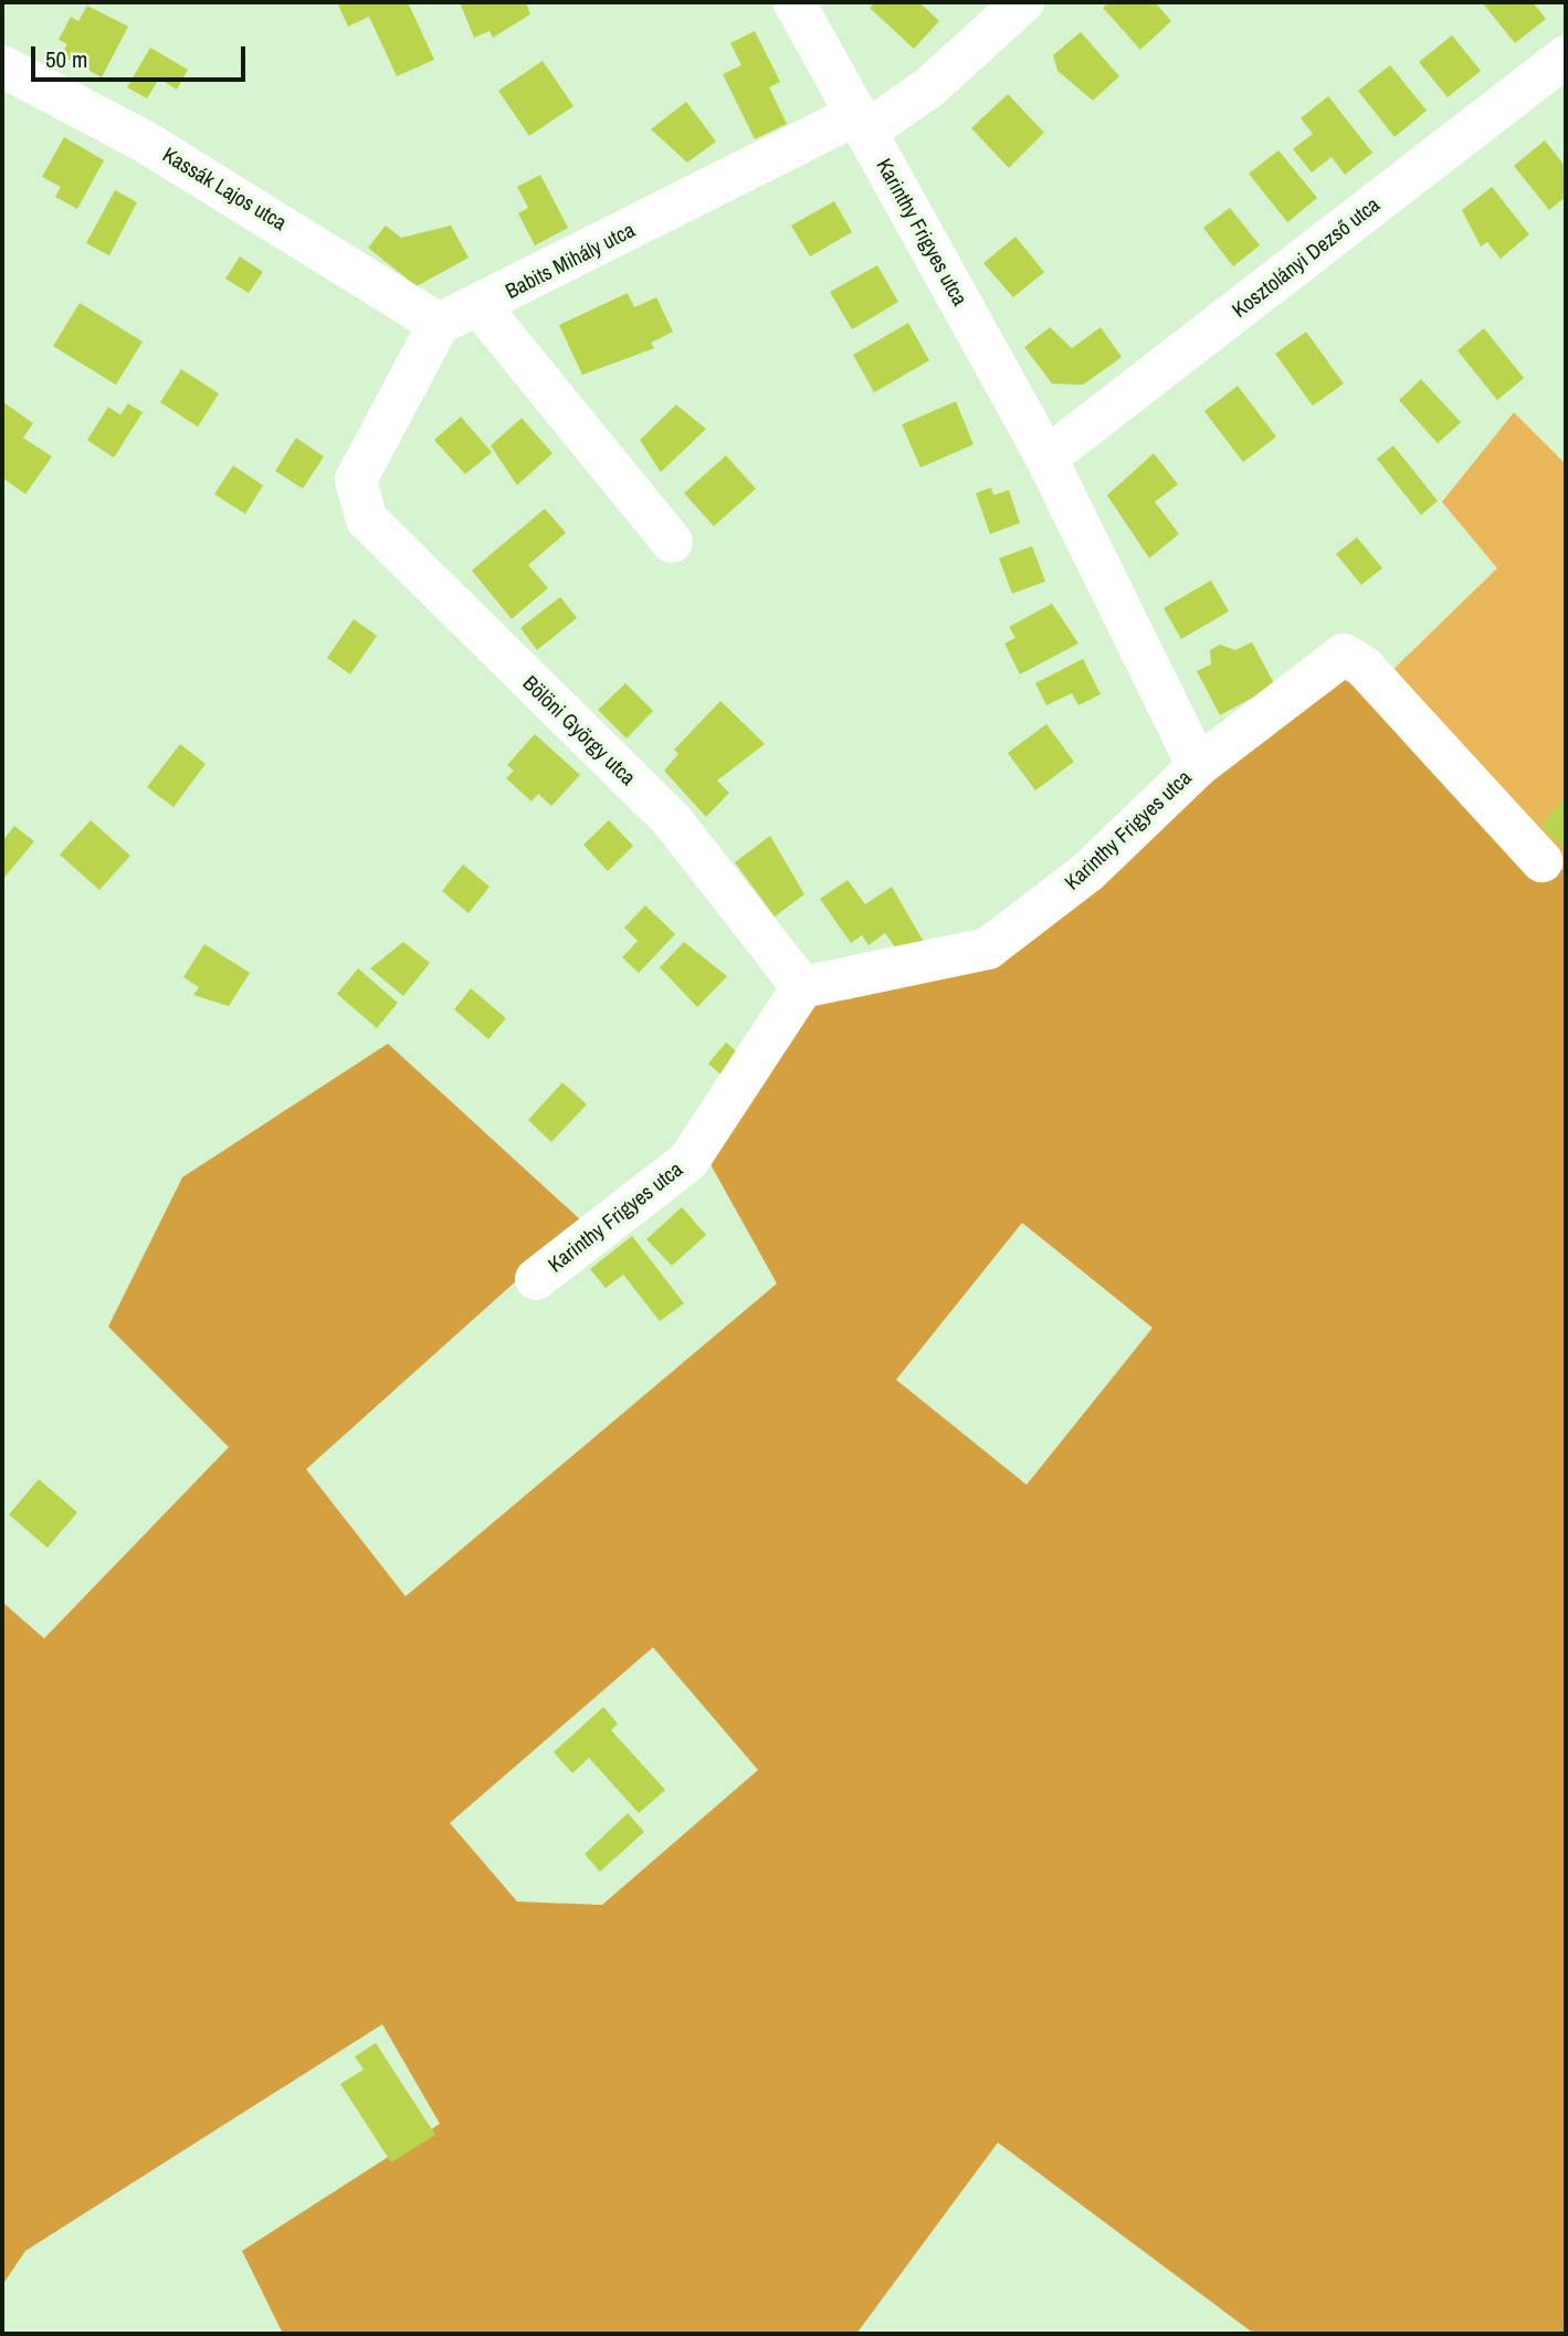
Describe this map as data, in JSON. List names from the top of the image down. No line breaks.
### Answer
{"streets":{"street":["Kassák Lajos utca","Karinthy Frigyes utca","Kosztolányi Dezső utca","Babits Mihály utca","Bölöni György utca"]},"crossings":[["Kassák Lajos utca","Babits Mihály utca"],["Kassák Lajos utca","Bölöni György utca"],["Karinthy Frigyes utca","Kosztolányi Dezső utca"],["Karinthy Frigyes utca","Babits Mihály utca"],["Karinthy Frigyes utca","Bölöni György utca"],["Babits Mihály utca","Bölöni György utca"]],"scale_bar":"50 m"}
